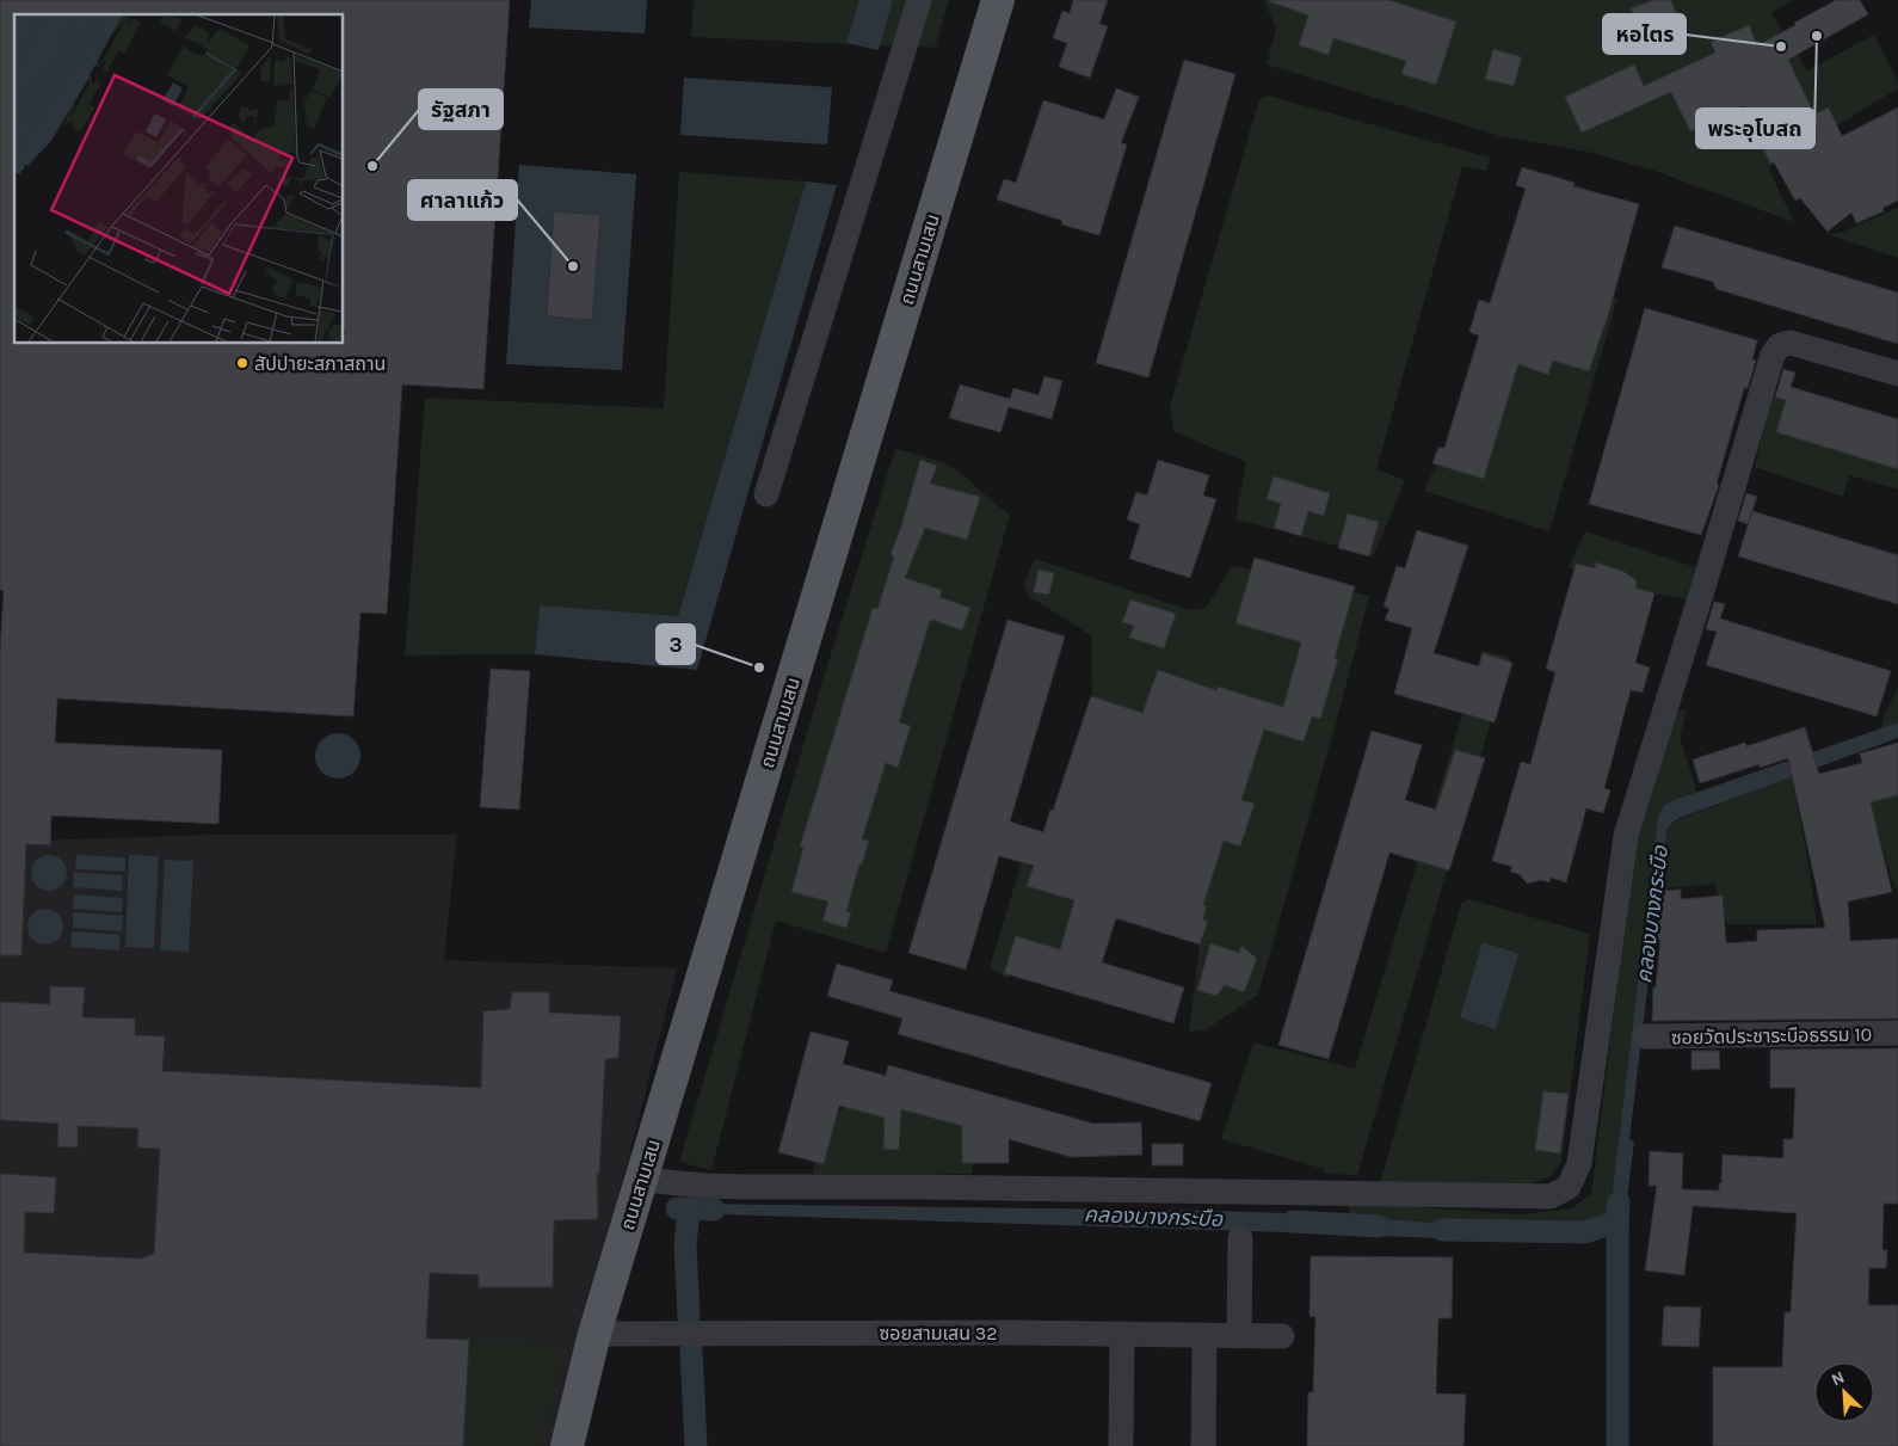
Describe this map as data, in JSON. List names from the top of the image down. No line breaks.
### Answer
{"streets":{"main road":["ถนนสามเสน"],"street":["ซอยวัดประชาระบือธรรม 10","ซอยสามเสน 32"]},"crossings":[["ถนนสามเสน","ซอยสามเสน 32"]],"water":["คลองบางกระบือ"],"places":["พระอุโบสถ","หอไตร","รัฐสภา","ศาลาแก้ว","สัปปายะสภาสถาน","3"],"north":"top left"}
